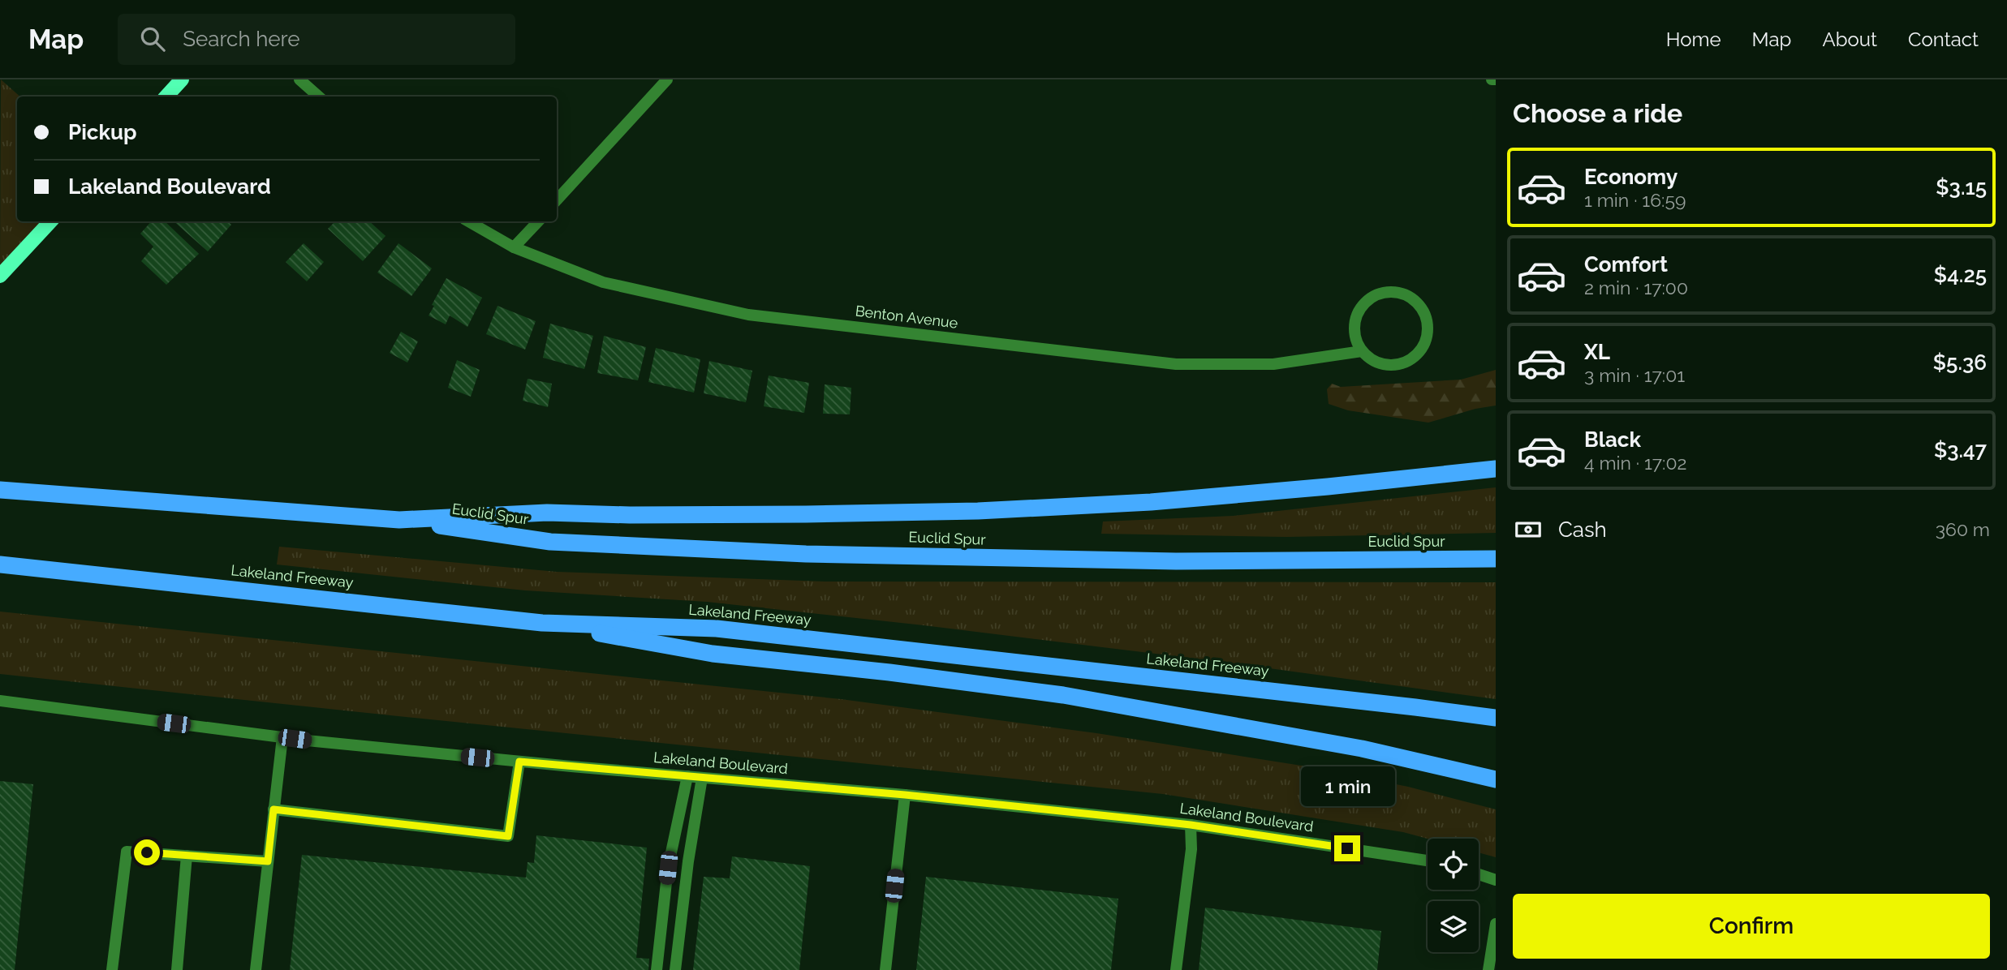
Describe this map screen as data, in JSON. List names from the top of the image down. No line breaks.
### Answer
{"streets":{"highway":["Euclid Spur","Lakeland Freeway"],"street":["Benton Avenue","Lakeland Boulevard"]},"page":{"header":"Map","search":"Search here","nav":["Home","Map","About","Contact"],"heading":"Choose a ride","banner":["Pickup","Lakeland Boulevard"],"list":[{"name":"Economy","note":"1 min · 16:59","value":"$3.15"},{"name":"Comfort","note":"2 min · 17:00","value":"$4.25"},{"name":"XL","note":"3 min · 17:01","value":"$5.36"},{"name":"Black","note":"4 min · 17:02","value":"$3.47"}],"pay":["Cash","360 m"],"bubble":"1 min","buttons":"Confirm"}}
